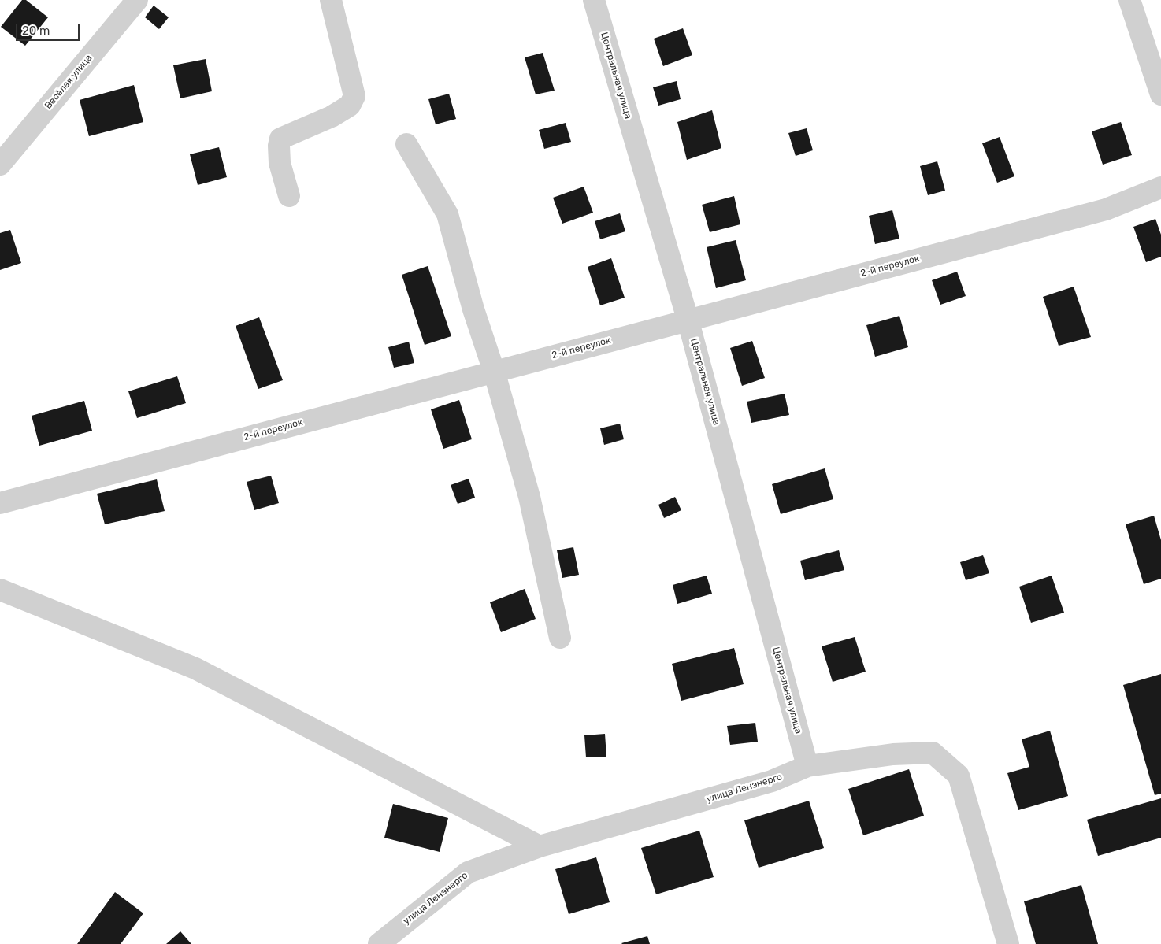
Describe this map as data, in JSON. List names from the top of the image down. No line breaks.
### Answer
{"streets":{"street":["Центральная улица","Весёлая улица","2-й переулок","улица Ленэнерго"]},"crossings":[["Центральная улица","2-й переулок"],["Центральная улица","улица Ленэнерго"]],"scale_bar":"20 m"}
